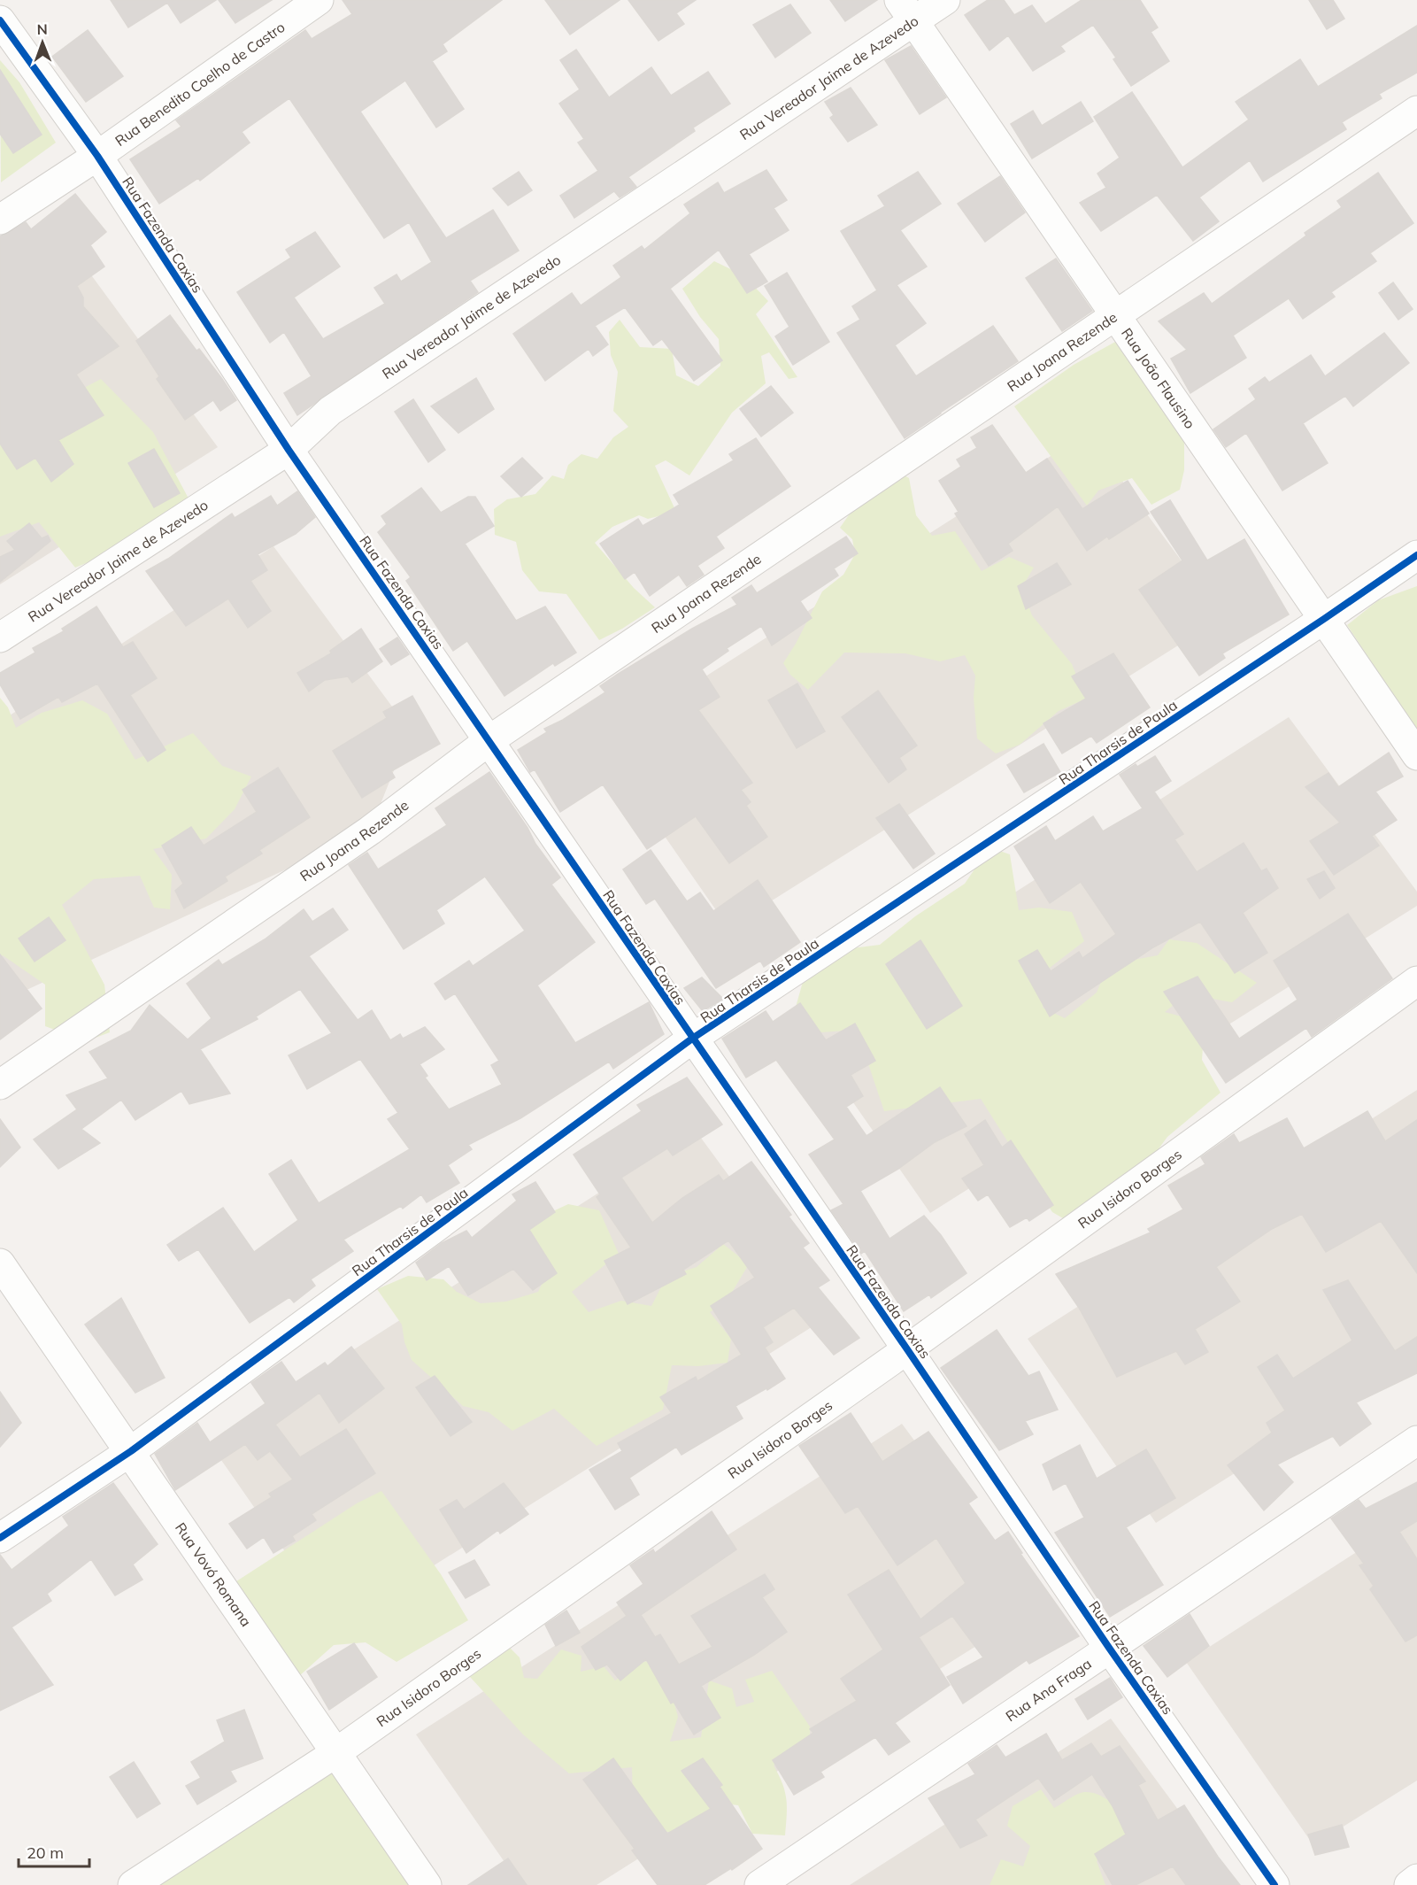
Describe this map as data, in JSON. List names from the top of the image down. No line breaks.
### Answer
{"streets":{"street":["Rua Vereador Jaime de Azevedo","Rua Benedito Coelho de Castro","Rua Fazenda Caxias","Rua Joana Rezende","Rua João Flausino","Rua Tharsis de Paula","Rua Isidoro Borges","Rua Vovó Romana","Rua Ana Fraga"]},"crossings":[["Rua Vereador Jaime de Azevedo","Rua Fazenda Caxias"],["Rua Vereador Jaime de Azevedo","Rua João Flausino"],["Rua Benedito Coelho de Castro","Rua Fazenda Caxias"],["Rua Fazenda Caxias","Rua Joana Rezende"],["Rua Fazenda Caxias","Rua Tharsis de Paula"],["Rua Fazenda Caxias","Rua Isidoro Borges"],["Rua Fazenda Caxias","Rua Ana Fraga"],["Rua Joana Rezende","Rua João Flausino"],["Rua João Flausino","Rua Tharsis de Paula"],["Rua Tharsis de Paula","Rua Vovó Romana"],["Rua Isidoro Borges","Rua Vovó Romana"]],"scale_bar":"20 m","north":"top"}
